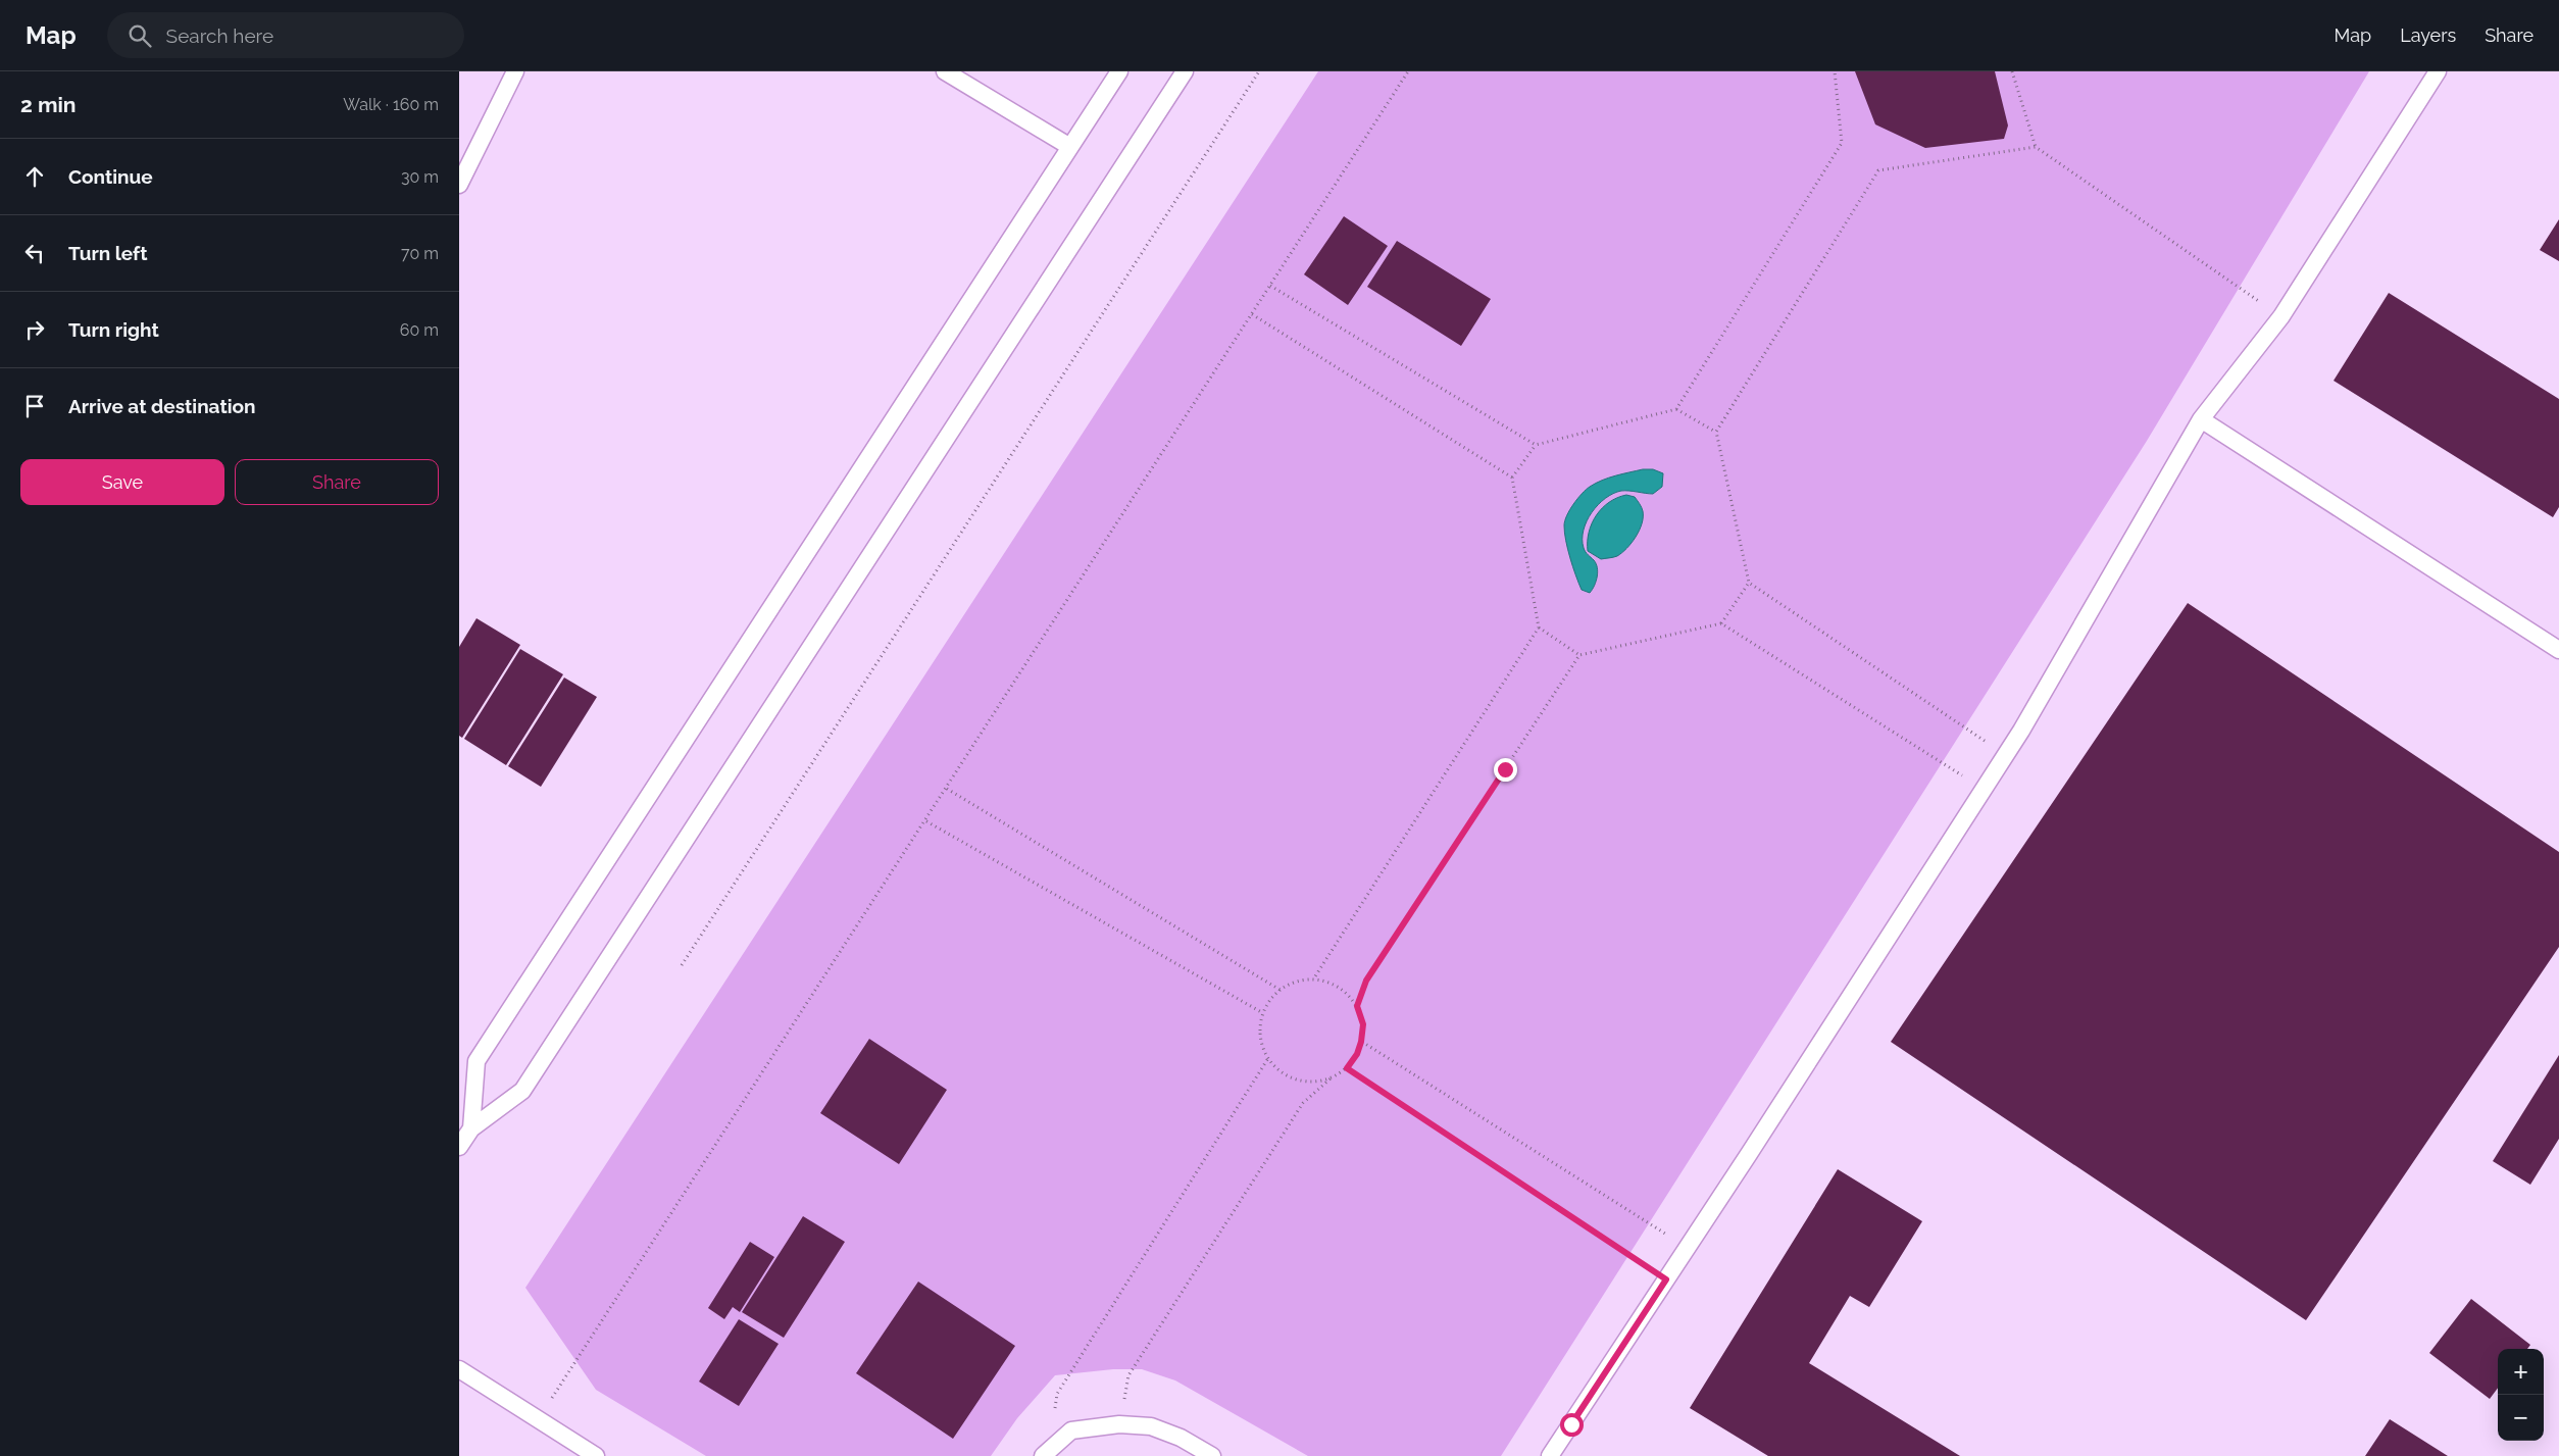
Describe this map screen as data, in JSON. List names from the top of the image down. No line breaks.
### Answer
{"page":{"header":"Map","search":"Search here","nav":["Map","Layers","Share"],"heading":["2 min","Walk · 160 m"],"list":[["Continue","30 m"],["Turn left","70 m"],["Turn right","60 m"],"Arrive at destination"],"buttons":["Save","Share"],"map_buttons":["+","−"]}}
